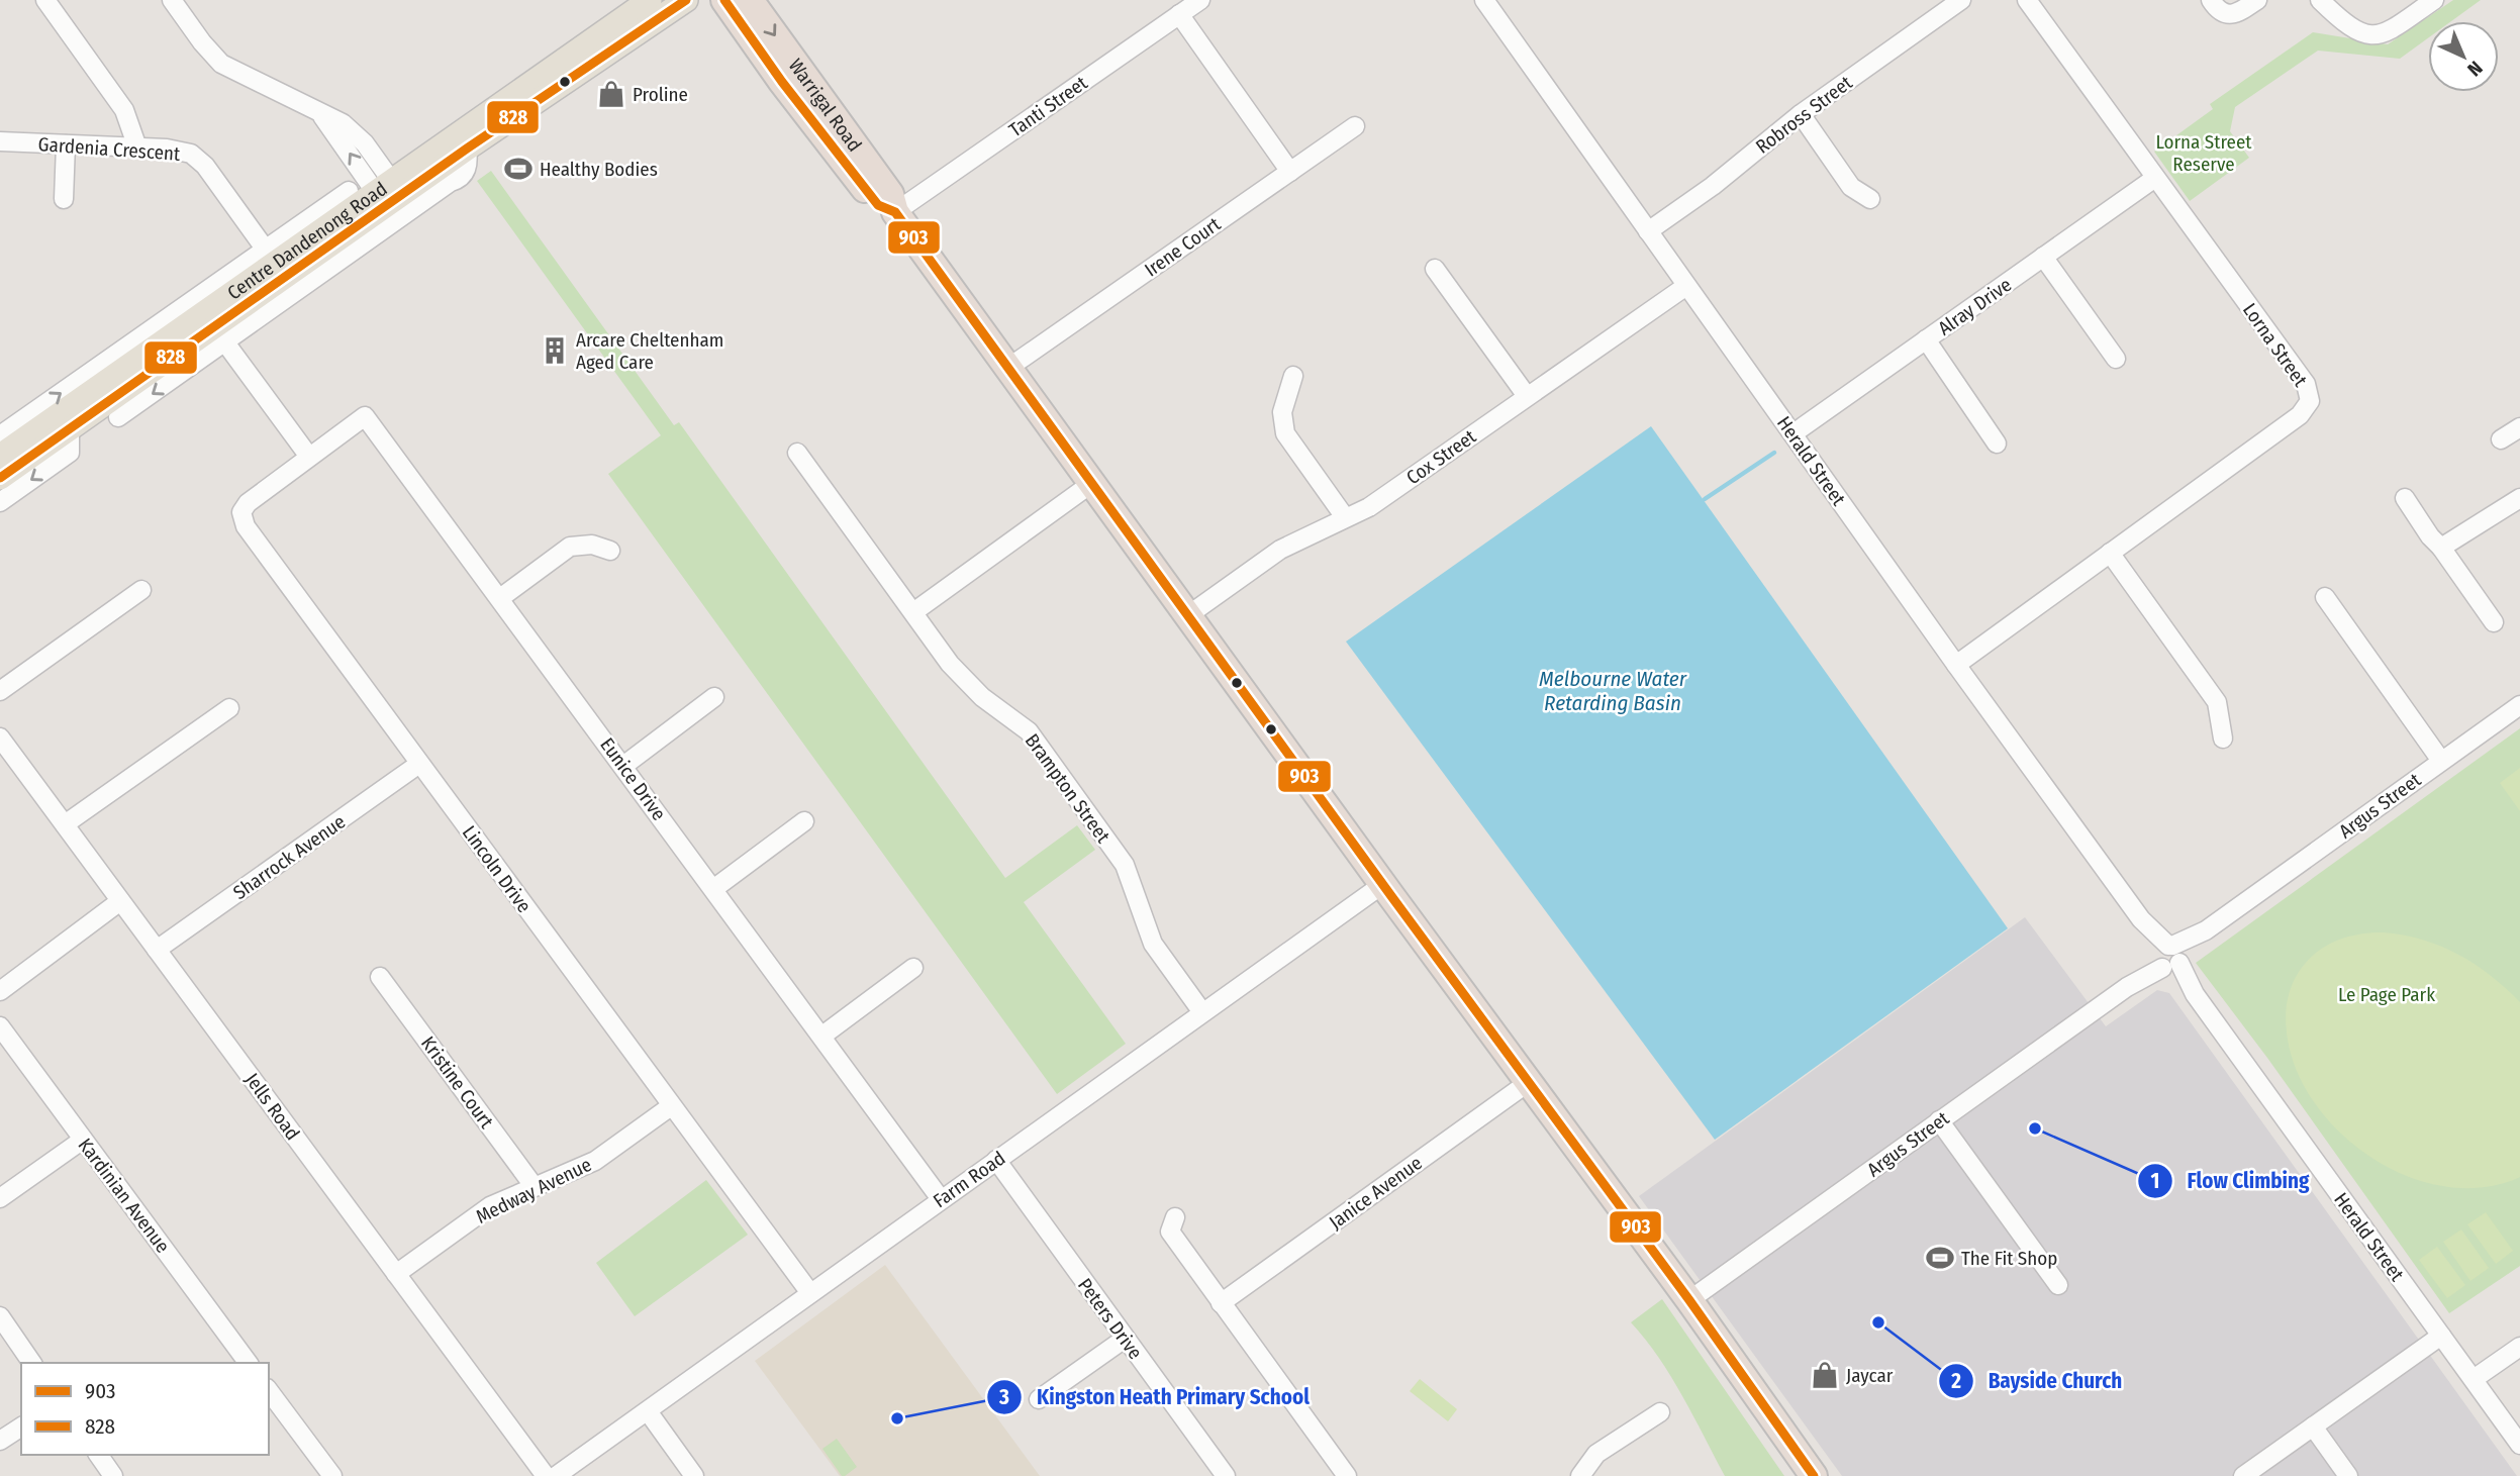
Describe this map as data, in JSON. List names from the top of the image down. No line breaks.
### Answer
{"streets":{"highway":["Warrigal Road"],"main road":["Centre Dandenong Road"],"street":["Tanti Street","Robross Street","Gardenia Crescent","Irene Court","Alray Drive","Lorna Street","Cox Street","Herald Street","Eunice Drive","Brampton Street","Argus Street","Sharrock Avenue","Lincoln Drive","Kristine Court","Jells Road","Farm Road","Medway Avenue","Janice Avenue","Kardinian Avenue","Peters Drive"]},"crossings":[["Warrigal Road","Tanti Street"],["Warrigal Road","Irene Court"],["Warrigal Road","Cox Street"],["Warrigal Road","Argus Street"],["Warrigal Road","Farm Road"],["Warrigal Road","Janice Avenue"],["Robross Street","Herald Street"],["Gardenia Crescent","Centre Dandenong Road"],["Alray Drive","Lorna Street"],["Alray Drive","Herald Street"],["Lorna Street","Herald Street"],["Cox Street","Herald Street"],["Herald Street","Argus Street"],["Eunice Drive","Lincoln Drive"],["Eunice Drive","Farm Road"],["Brampton Street","Farm Road"],["Sharrock Avenue","Lincoln Drive"],["Sharrock Avenue","Jells Road"],["Lincoln Drive","Farm Road"],["Lincoln Drive","Medway Avenue"],["Kristine Court","Medway Avenue"],["Jells Road","Medway Avenue"],["Farm Road","Peters Drive"]],"water":["Melbourne Water Retarding Basin"],"parks":["Lorna Street Reserve","Le Page Park"],"places":{"shop":["Proline","Jaycar"],"sports":["Healthy Bodies","The Fit Shop"],"building":["Arcare Cheltenham Aged Care"],"other":["Flow Climbing","Bayside Church","Kingston Heath Primary School"]},"lines":["transit line 903","transit line 828"],"legend":["903","828"],"north":"bottom right"}
